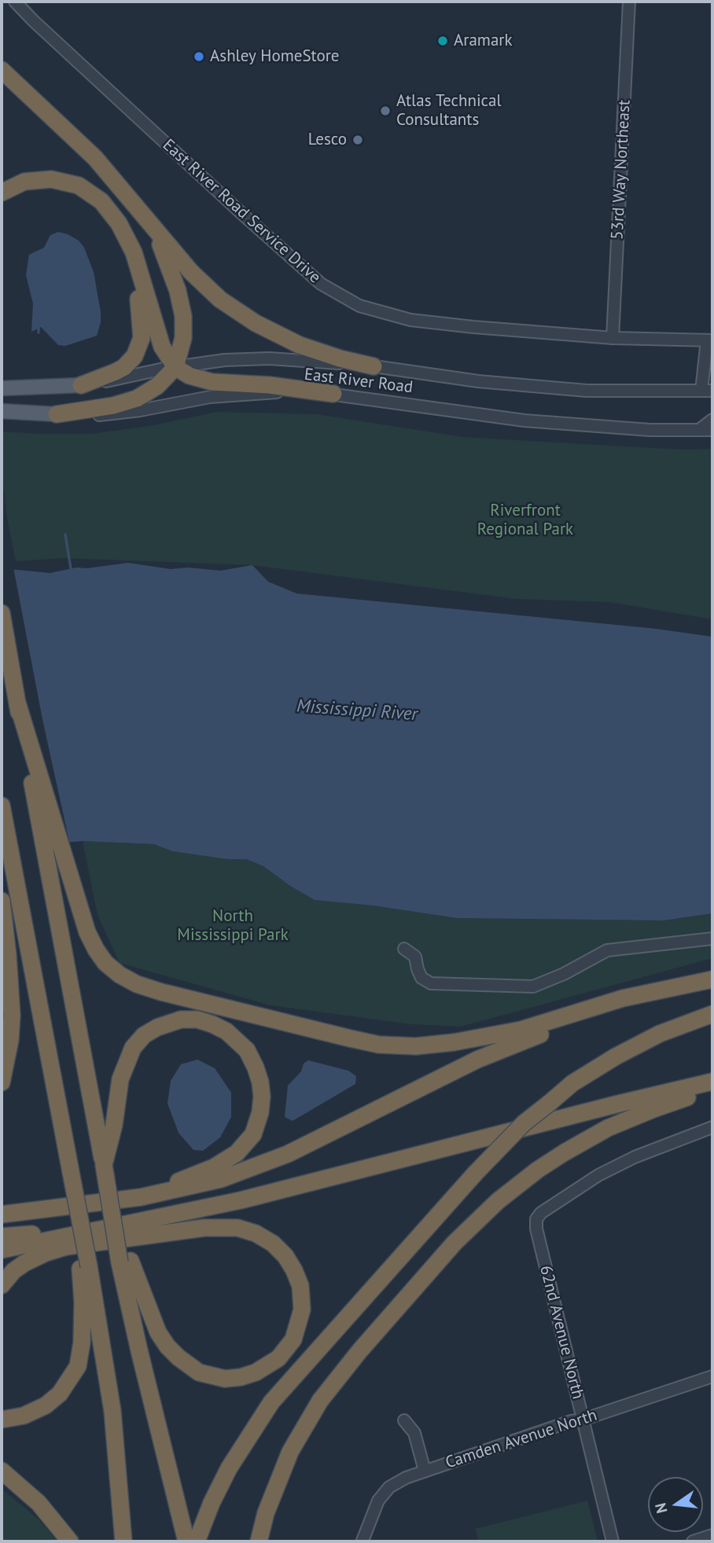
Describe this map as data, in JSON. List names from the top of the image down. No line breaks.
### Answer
{"streets":{"main road":["East River Road"],"street":["53rd Way Northeast","East River Road Service Drive","62nd Avenue North","Camden Avenue North"]},"crossings":[["53rd Way Northeast","East River Road Service Drive"],["62nd Avenue North","Camden Avenue North"]],"water":["Mississippi River"],"parks":["Riverfront Regional Park","North Mississippi Park"],"places":["Aramark","Ashley HomeStore","Atlas Technical Consultants","Lesco"],"north":"left"}
